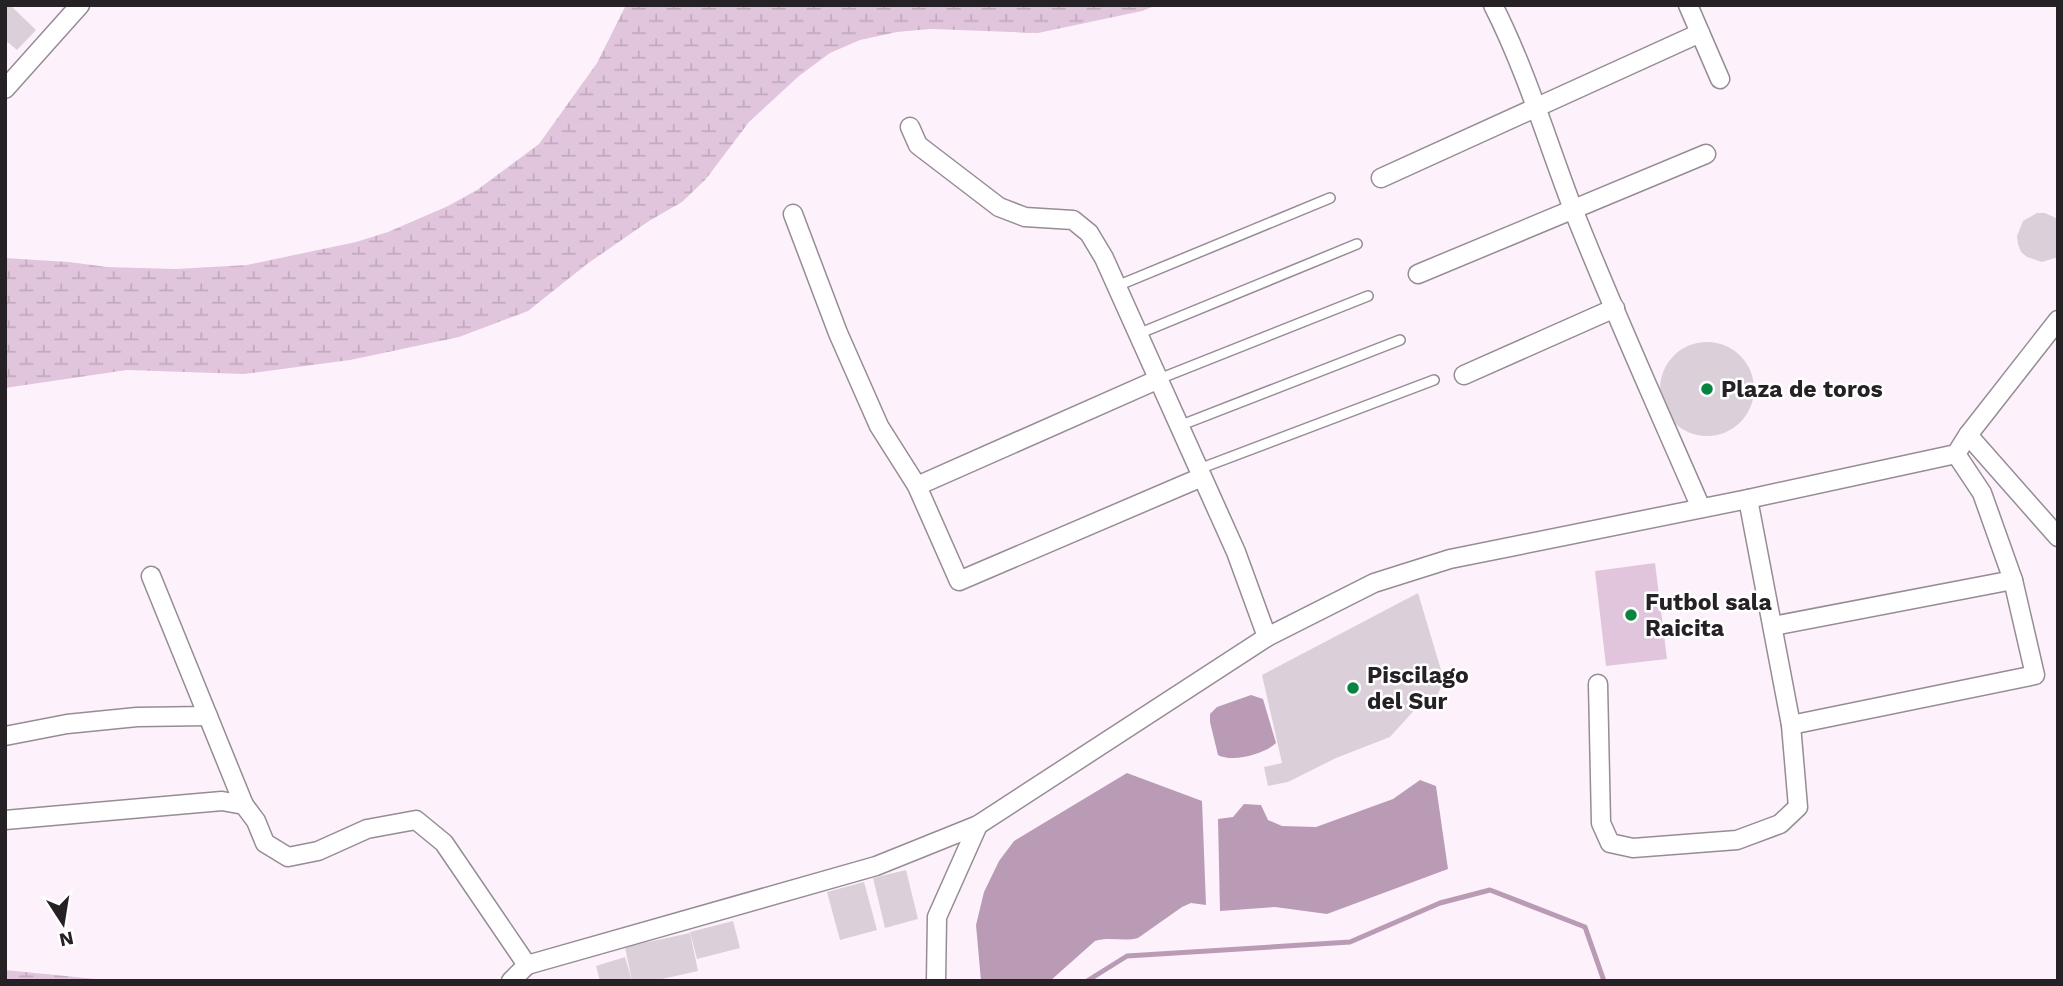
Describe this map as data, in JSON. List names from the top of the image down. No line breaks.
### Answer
{"places":["Plaza de toros","Futbol sala Raicita","Piscilago del Sur"],"north":"bottom"}
